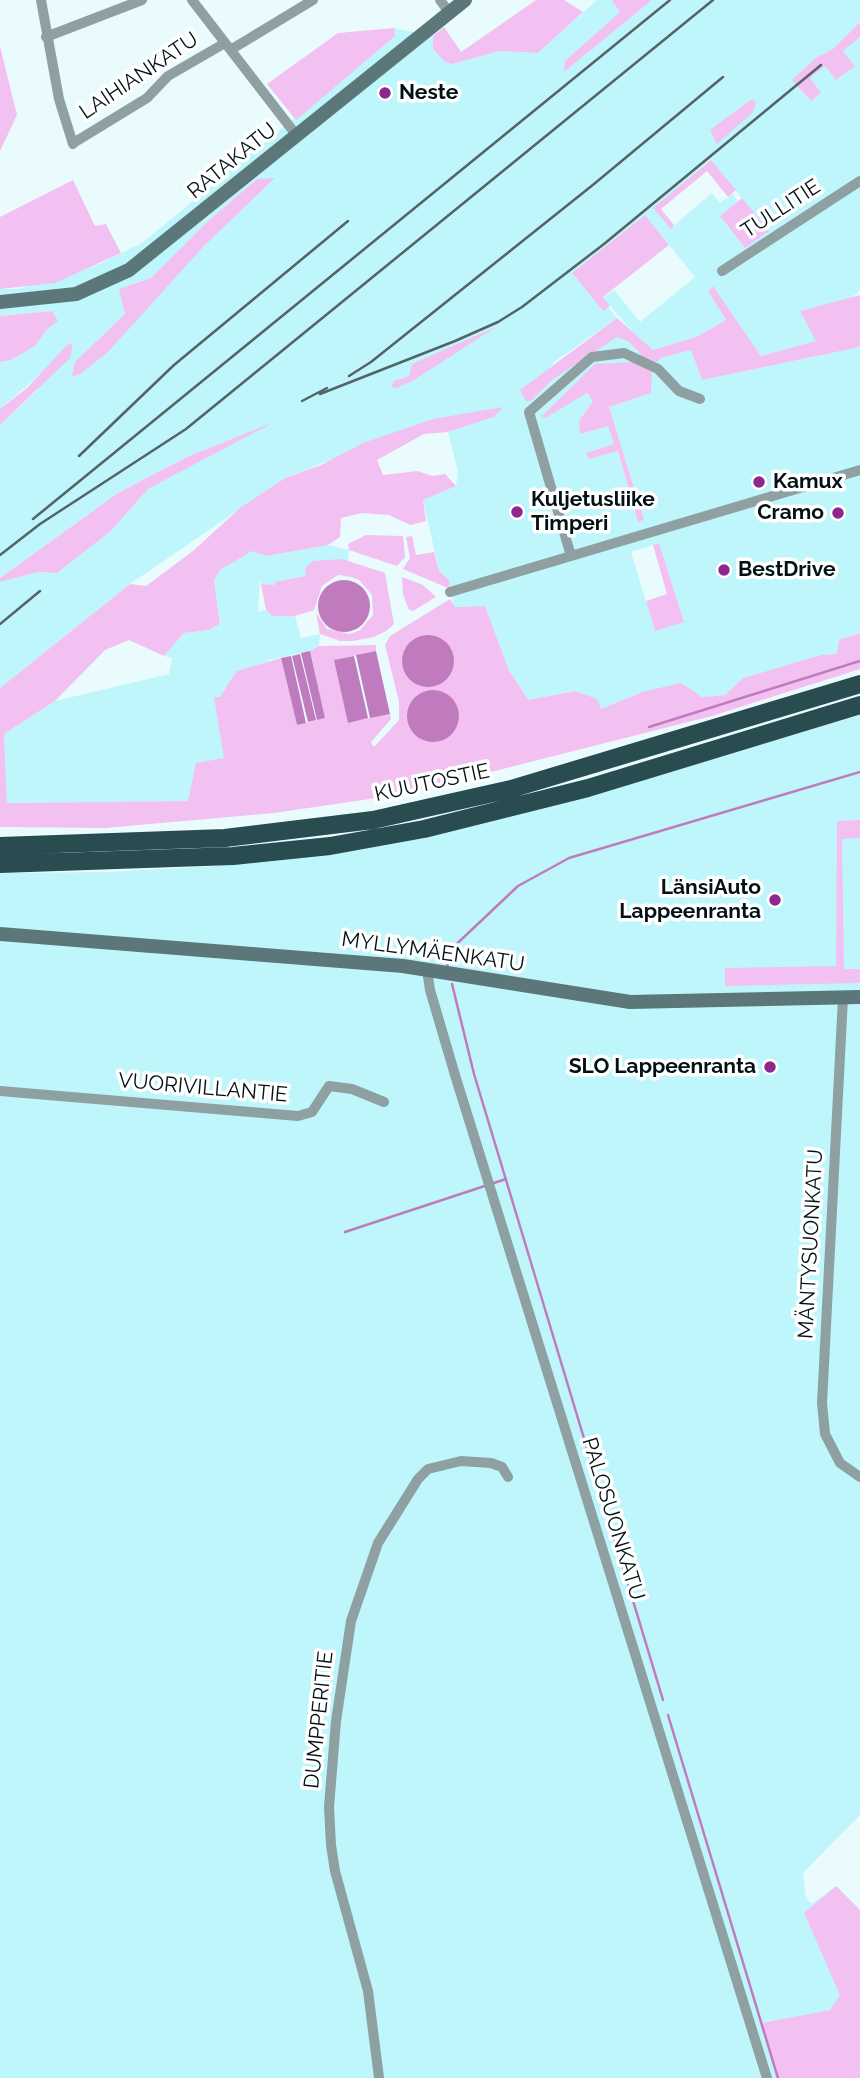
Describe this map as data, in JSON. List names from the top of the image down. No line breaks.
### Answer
{"streets":{"highway":["KUUTOSTIE"],"main road":["RATAKATU","MYLLYMÄENKATU"],"street":["LAIHIANKATU","TULLITIE","VUORIVILLANTIE","MÄNTYSUONKATU","PALOSUONKATU","DUMPPERITIE"]},"crossings":[["MYLLYMÄENKATU","MÄNTYSUONKATU"],["MYLLYMÄENKATU","PALOSUONKATU"]],"places":["Neste","Kamux","Kuljetusliike Timperi","Cramo","BestDrive","LänsiAuto Lappeenranta","SLO Lappeenranta"]}
